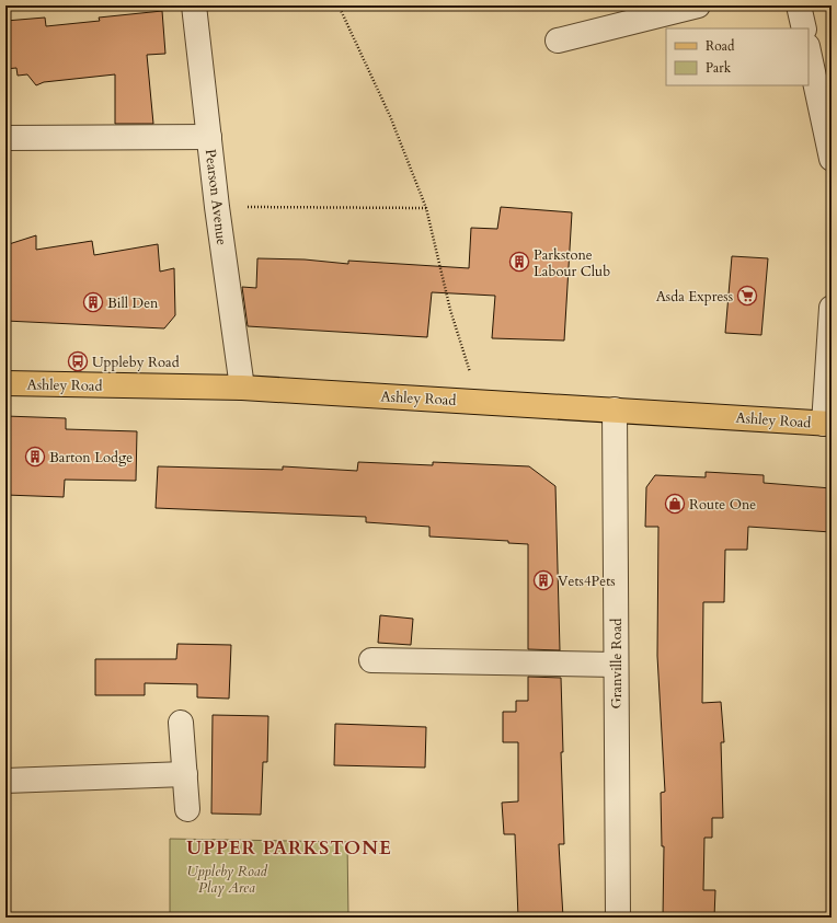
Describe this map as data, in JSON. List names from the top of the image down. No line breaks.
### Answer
{"streets":{"main road":["Ashley Road"],"street":["Pearson Avenue","Granville Road"]},"crossings":[["Pearson Avenue","Ashley Road"],["Ashley Road","Granville Road"]],"districts":["UPPER PARKSTONE"],"parks":["Uppleby Road Play Area"],"places":{"building":["Parkstone Labour Club","Bill Den","Barton Lodge","Vets4Pets"],"supermarket":["Asda Express"],"bus stop":["Uppleby Road"],"shop":["Route One"]},"legend":["Road","Park"]}
